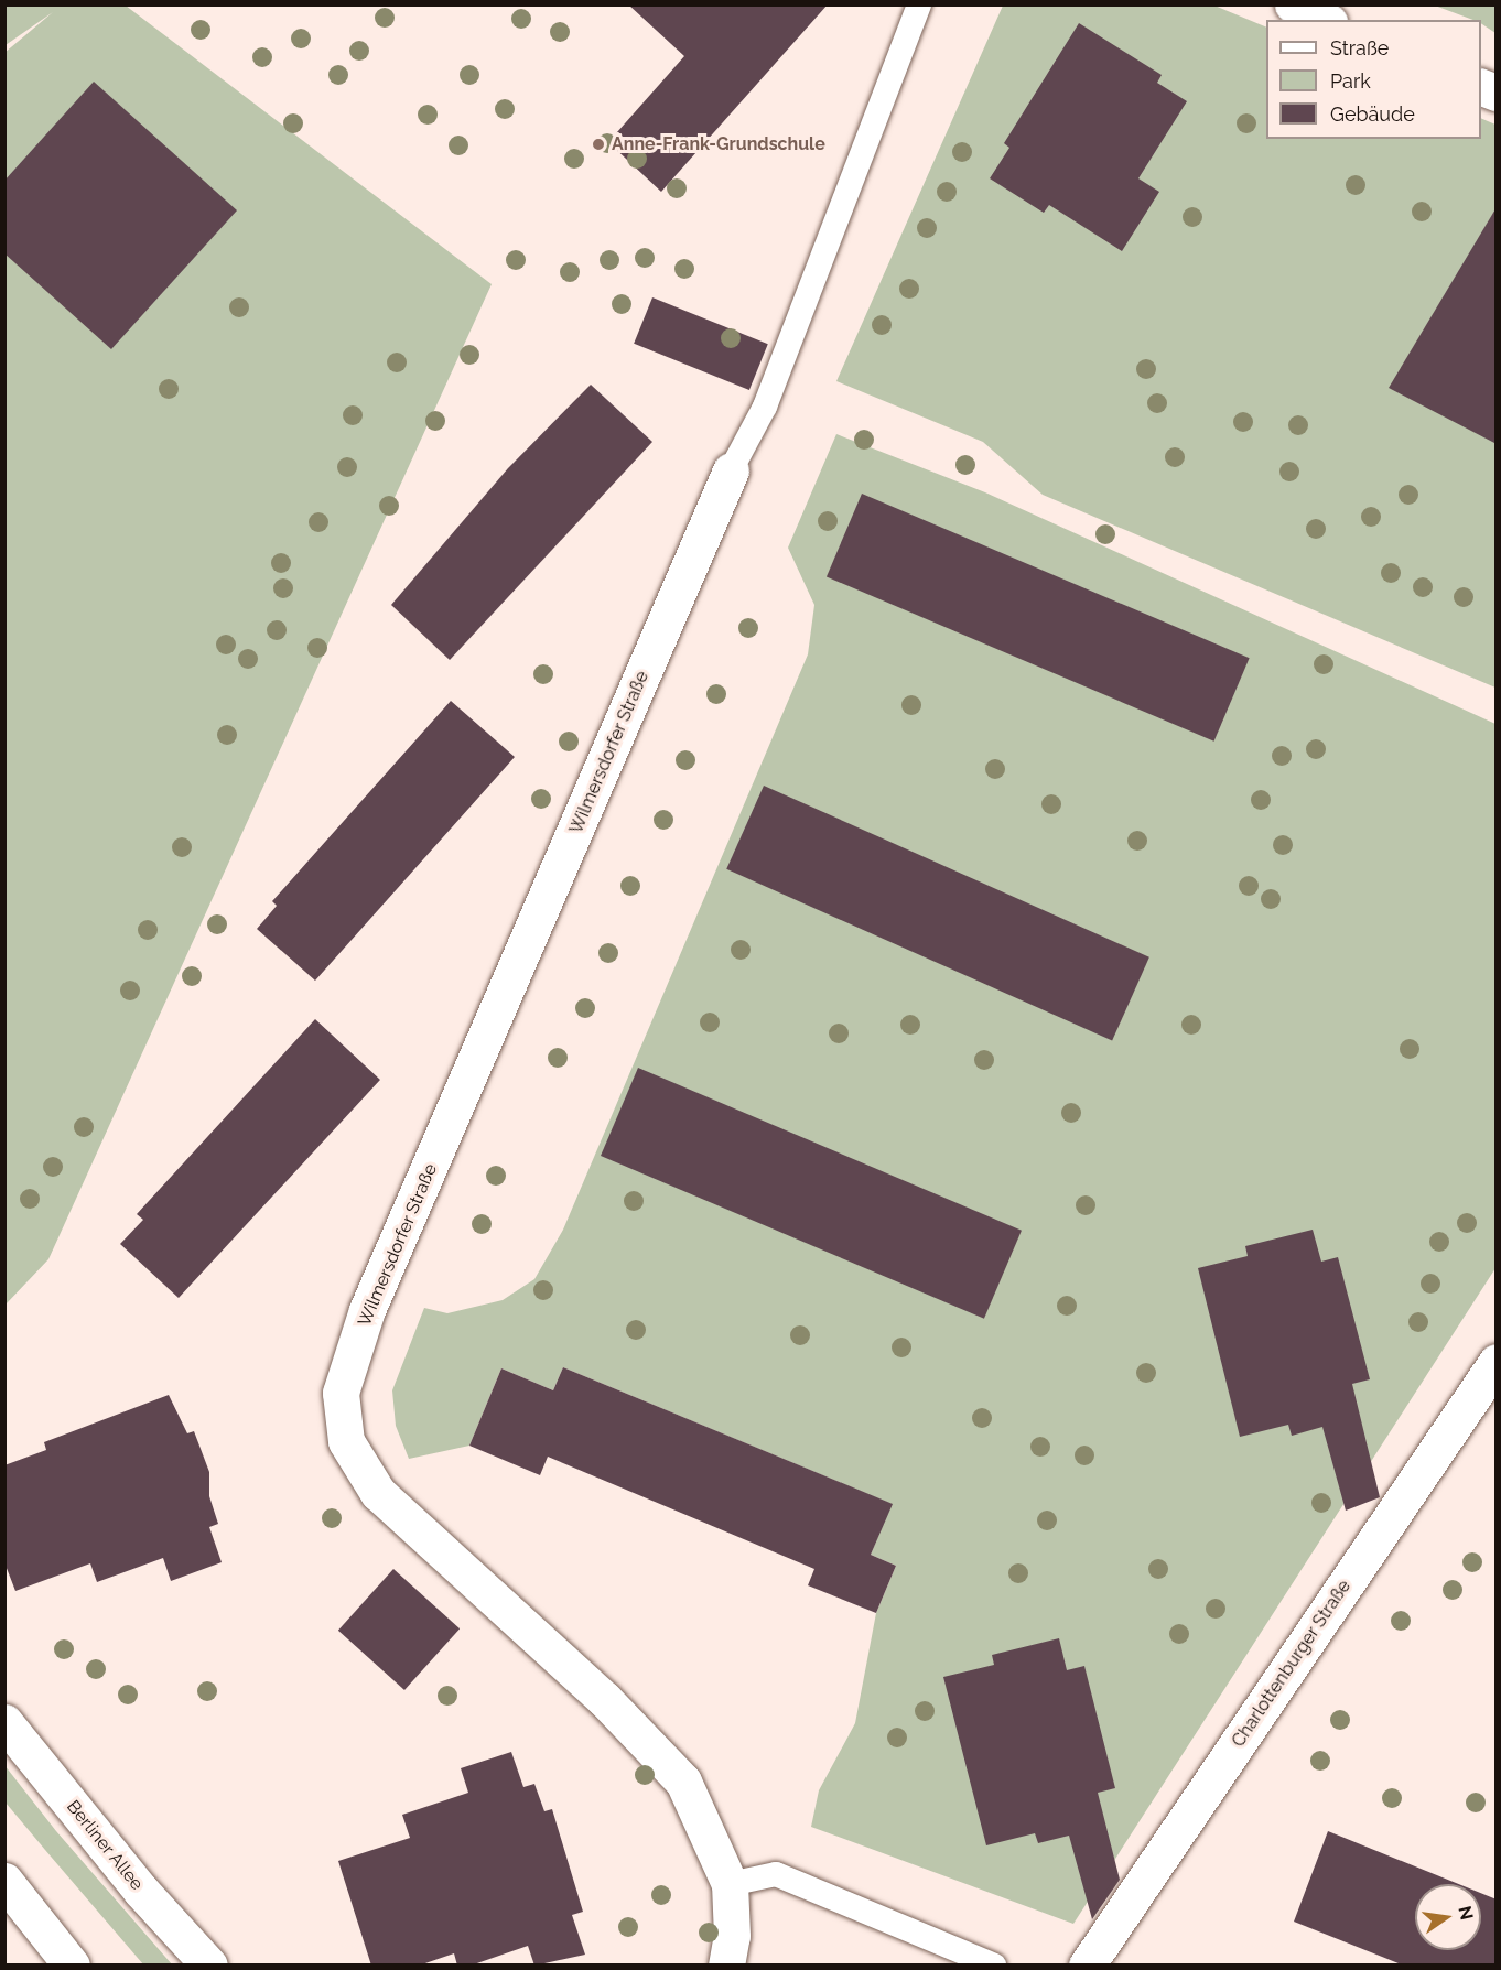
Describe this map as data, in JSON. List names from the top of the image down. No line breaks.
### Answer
{"streets":{"street":["Wilmersdorfer Straße","Charlottenburger Straße","Berliner Allee"]},"places":["Anne-Frank-Grundschule"],"legend":["Straße","Park","Gebäude"],"north":"right"}
